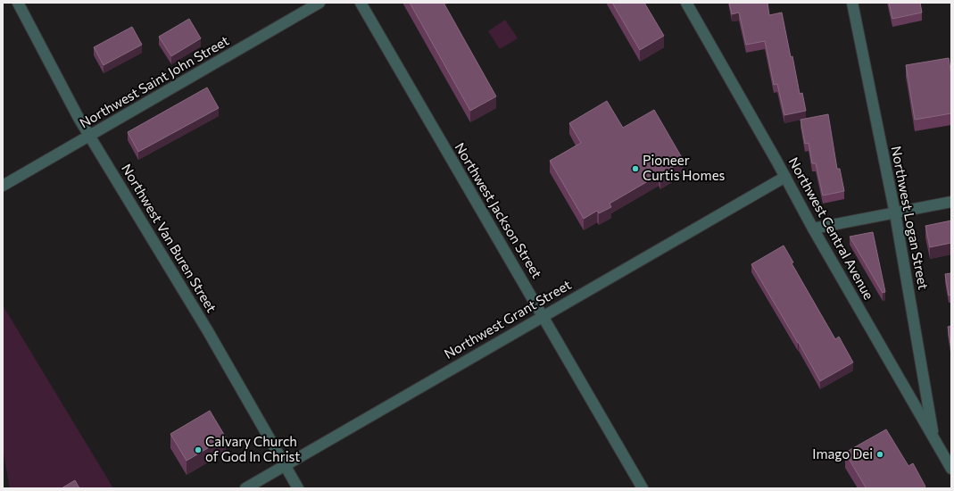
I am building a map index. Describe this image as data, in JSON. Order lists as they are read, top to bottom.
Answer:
{
  "streets": {
    "street": [
      "Northwest Saint John Street",
      "Northwest Jackson Street",
      "Northwest Logan Street",
      "Northwest Central Avenue",
      "Northwest Van Buren Street",
      "Northwest Grant Street"
    ]
  },
  "crossings": [
    ["Northwest Saint John Street", "Northwest Van Buren Street"],
    ["Northwest Jackson Street", "Northwest Grant Street"],
    ["Northwest Logan Street", "Northwest Central Avenue"],
    ["Northwest Central Avenue", "Northwest Grant Street"],
    ["Northwest Van Buren Street", "Northwest Grant Street"]
  ],
  "places": ["Pioneer Curtis Homes", "Calvary Church of God In Christ", "Imago Dei"]
}
